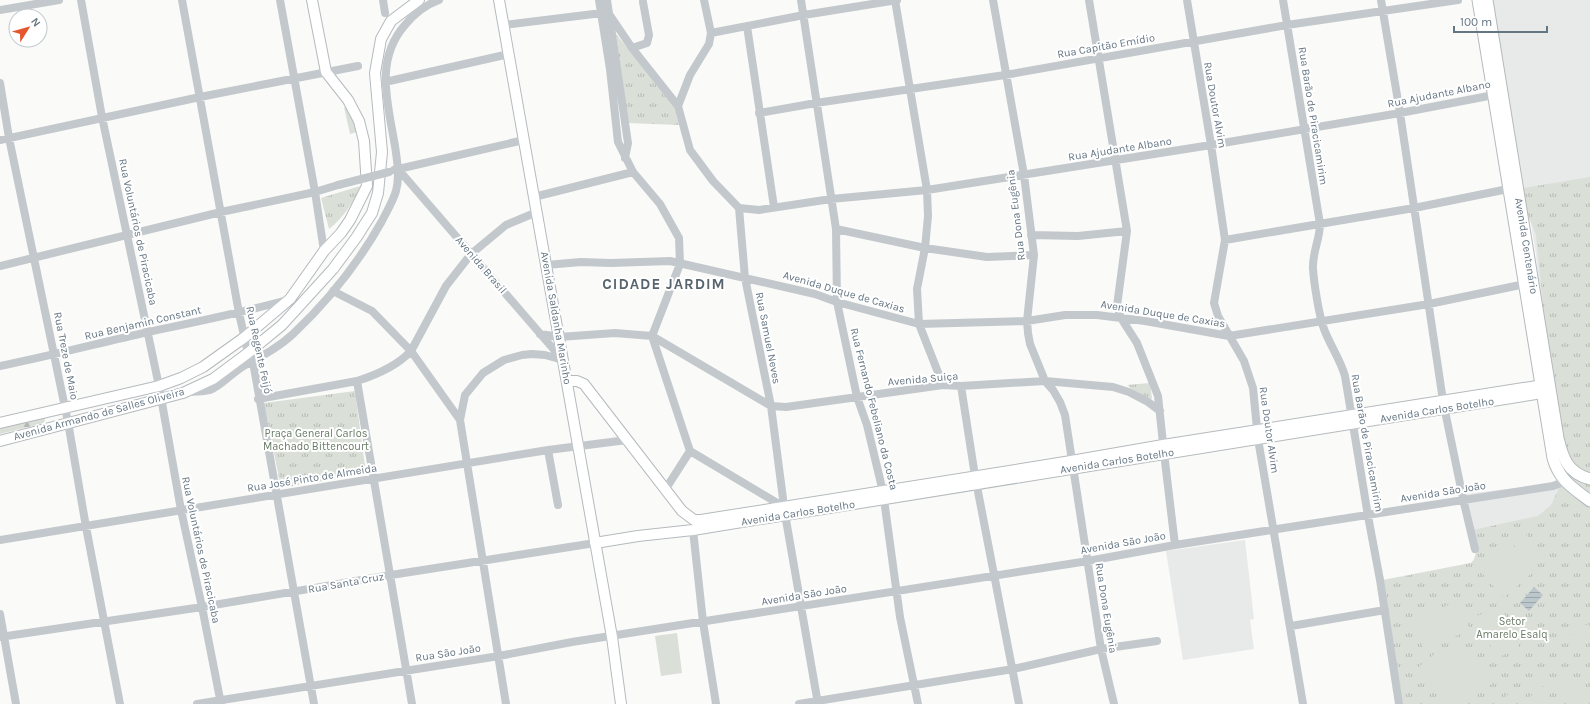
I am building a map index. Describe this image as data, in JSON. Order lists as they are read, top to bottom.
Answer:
{
  "streets": {
    "highway": ["Avenida Centenário"],
    "main road": [
      "Avenida Saldanha Marinho",
      "Avenida Carlos Botelho",
      "Avenida Armando de Salles Oliveira",
      "Rua Santa Cruz"
    ],
    "street": [
      "Rua Capitão Emídio",
      "Rua Ajudante Albano",
      "Rua Doutor Alvim",
      "Rua Barão de Piracicamirim",
      "Rua Dona Eugênia",
      "Rua Voluntários de Piracicaba",
      "Avenida Brasil",
      "Avenida Duque de Caxias",
      "Rua Benjamin Constant",
      "Rua Samuel Neves",
      "Rua Regente Feijó",
      "Rua Treze de Maio",
      "Avenida Suiça",
      "Rua Fernando Febeliano da Costa",
      "Rua José Pinto de Almeida",
      "Avenida São João",
      "Rua São João"
    ]
  },
  "crossings": [
    ["Rua Capitão Emídio", "Rua Doutor Alvim"],
    ["Rua Capitão Emídio", "Rua Barão de Piracicamirim"],
    ["Rua Capitão Emídio", "Rua Dona Eugênia"],
    ["Rua Capitão Emídio", "Rua Fernando Febeliano da Costa"],
    ["Rua Ajudante Albano", "Rua Doutor Alvim"],
    ["Rua Ajudante Albano", "Rua Barão de Piracicamirim"],
    ["Rua Ajudante Albano", "Rua Dona Eugênia"],
    ["Rua Ajudante Albano", "Avenida Centenário"],
    ["Rua Ajudante Albano", "Rua Samuel Neves"],
    ["Rua Ajudante Albano", "Rua Fernando Febeliano da Costa"],
    ["Rua Doutor Alvim", "Avenida Duque de Caxias"],
    ["Rua Doutor Alvim", "Avenida Carlos Botelho"],
    ["Rua Doutor Alvim", "Avenida São João"],
    ["Rua Barão de Piracicamirim", "Avenida Duque de Caxias"],
    ["Rua Barão de Piracicamirim", "Avenida Carlos Botelho"],
    ["Rua Barão de Piracicamirim", "Avenida São João"],
    ["Rua Dona Eugênia", "Avenida Duque de Caxias"],
    ["Rua Dona Eugênia", "Avenida Suiça"],
    ["Rua Dona Eugênia", "Avenida Carlos Botelho"],
    ["Rua Dona Eugênia", "Avenida São João"],
    ["Rua Voluntários de Piracicaba", "Rua Benjamin Constant"],
    ["Rua Voluntários de Piracicaba", "Avenida Armando de Salles Oliveira"],
    ["Rua Voluntários de Piracicaba", "Rua José Pinto de Almeida"],
    ["Rua Voluntários de Piracicaba", "Rua Santa Cruz"],
    ["Rua Voluntários de Piracicaba", "Rua São João"],
    ["Avenida Centenário", "Avenida Duque de Caxias"],
    ["Avenida Centenário", "Avenida Carlos Botelho"],
    ["Avenida Brasil", "Avenida Saldanha Marinho"],
    ["Avenida Duque de Caxias", "Avenida Saldanha Marinho"],
    ["Avenida Duque de Caxias", "Rua Samuel Neves"],
    ["Avenida Duque de Caxias", "Rua Fernando Febeliano da Costa"],
    ["Avenida Saldanha Marinho", "Rua José Pinto de Almeida"],
    ["Avenida Saldanha Marinho", "Rua Santa Cruz"],
    ["Avenida Saldanha Marinho", "Rua São João"],
    ["Rua Benjamin Constant", "Rua Regente Feijó"],
    ["Rua Benjamin Constant", "Rua Treze de Maio"],
    ["Rua Benjamin Constant", "Avenida Armando de Salles Oliveira"],
    ["Rua Samuel Neves", "Avenida Suiça"],
    ["Rua Samuel Neves", "Avenida Carlos Botelho"],
    ["Rua Samuel Neves", "Avenida São João"],
    ["Rua Regente Feijó", "Avenida Armando de Salles Oliveira"],
    ["Rua Regente Feijó", "Rua José Pinto de Almeida"],
    ["Rua Regente Feijó", "Rua Santa Cruz"],
    ["Rua Regente Feijó", "Rua São João"],
    ["Rua Treze de Maio", "Avenida Armando de Salles Oliveira"],
    ["Rua Treze de Maio", "Rua José Pinto de Almeida"],
    ["Rua Treze de Maio", "Rua Santa Cruz"],
    ["Avenida Suiça", "Rua Fernando Febeliano da Costa"],
    ["Rua Fernando Febeliano da Costa", "Avenida Carlos Botelho"],
    ["Rua Fernando Febeliano da Costa", "Avenida São João"],
    ["Avenida Carlos Botelho", "Rua Santa Cruz"],
    ["Avenida São João", "Rua São João"]
  ],
  "districts": ["CIDADE JARDIM"],
  "parks": ["Praça General Carlos Machado Bittencourt", "Setor Amarelo Esalq"],
  "scale_bar": "100 m",
  "north": "top right"
}
